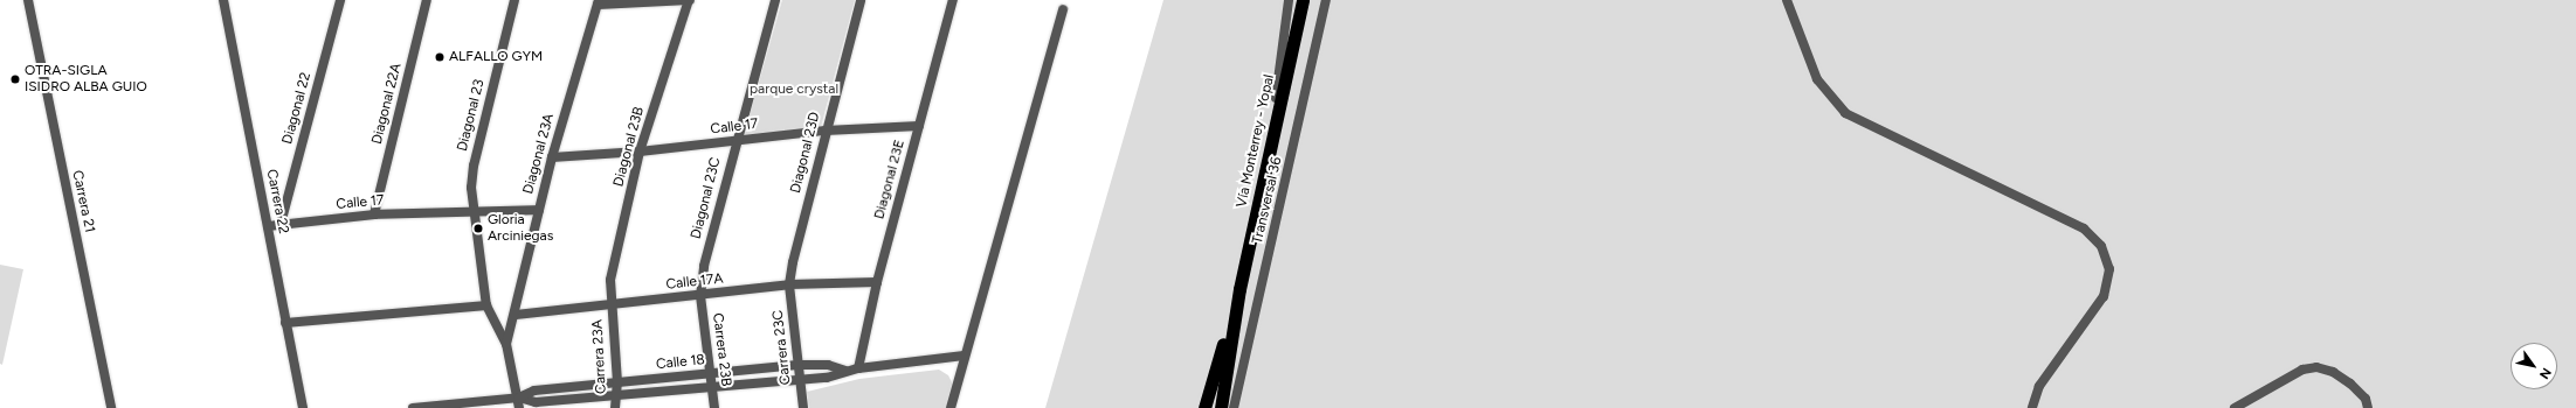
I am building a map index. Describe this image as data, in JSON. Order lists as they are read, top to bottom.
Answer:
{
  "streets": {
    "highway": ["Vía Monterrey - Yopal"],
    "street": [
      "Diagonal 22A",
      "Diagonal 22",
      "Diagonal 23",
      "Calle 17",
      "Diagonal 23B",
      "Diagonal 23D",
      "Diagonal 23A",
      "Diagonal 23E",
      "Diagonal 23C",
      "Transversal 36",
      "Carrera 21",
      "Carrera 22",
      "Calle 17A",
      "Carrera 23C",
      "Carrera 23B",
      "Carrera 23A",
      "Calle 18"
    ]
  },
  "crossings": [
    ["Diagonal 22A", "Calle 17"],
    ["Diagonal 22", "Calle 17"],
    ["Diagonal 23", "Calle 17"],
    ["Diagonal 23", "Diagonal 23A"],
    ["Diagonal 23", "Calle 18"],
    ["Calle 17", "Diagonal 23B"],
    ["Calle 17", "Diagonal 23D"],
    ["Calle 17", "Diagonal 23A"],
    ["Calle 17", "Diagonal 23E"],
    ["Calle 17", "Diagonal 23C"],
    ["Calle 17", "Carrera 22"],
    ["Vía Monterrey - Yopal", "Transversal 36"],
    ["Diagonal 23B", "Calle 17A"],
    ["Diagonal 23B", "Carrera 23A"],
    ["Diagonal 23D", "Calle 17A"],
    ["Diagonal 23D", "Carrera 23C"],
    ["Diagonal 23A", "Calle 17A"],
    ["Diagonal 23E", "Calle 17A"],
    ["Diagonal 23E", "Calle 18"],
    ["Diagonal 23C", "Calle 17A"],
    ["Diagonal 23C", "Carrera 23B"],
    ["Calle 17A", "Carrera 23C"],
    ["Calle 17A", "Carrera 23B"],
    ["Calle 17A", "Carrera 23A"],
    ["Carrera 23C", "Calle 18"],
    ["Carrera 23B", "Calle 18"],
    ["Carrera 23A", "Calle 18"]
  ],
  "parks": ["parque crystal"],
  "places": ["ALFALLO GYM", "OTRA-SIGLA ISIDRO ALBA GUIO", "Gloria Arciniegas"],
  "north": "bottom right"
}
